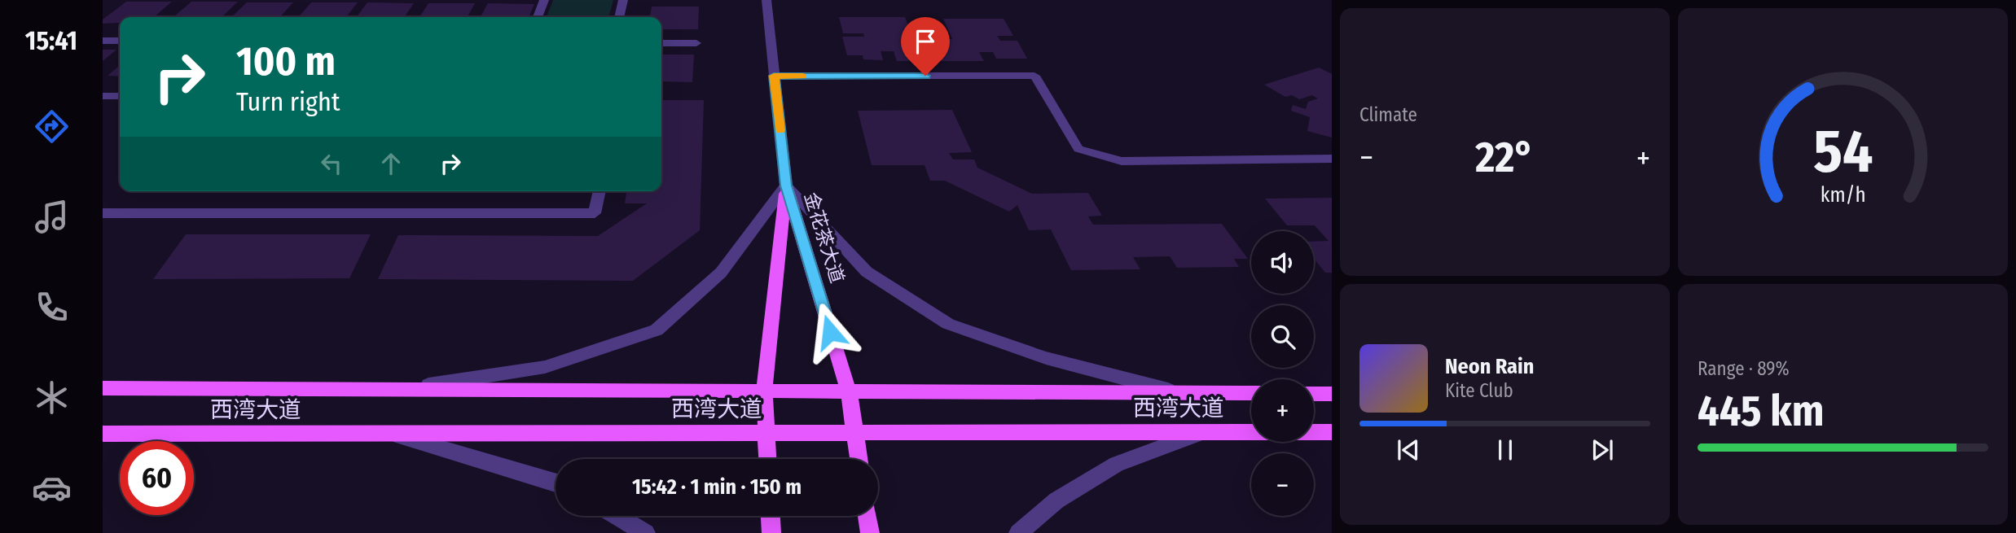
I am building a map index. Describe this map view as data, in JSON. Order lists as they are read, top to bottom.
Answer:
{
  "streets": {
    "main road": ["金花茶大道", "西湾大道"]
  },
  "crossings": [
    ["金花茶大道", "西湾大道"]
  ],
  "page": {
    "tabs": "15:41",
    "tile": [
      "Climate",
      ["Range · 89%", "445 km"]
    ],
    "turn": ["100 m", "Turn right"],
    "heat": ["−", "22°", "+"],
    "map_buttons": ["+", "−"],
    "song": ["Neon Rain", "Kite Club"],
    "limit": "60",
    "trip": "15:42 · 1 min · 150 m",
    "gauge": ["54", "km/h"]
  }
}
